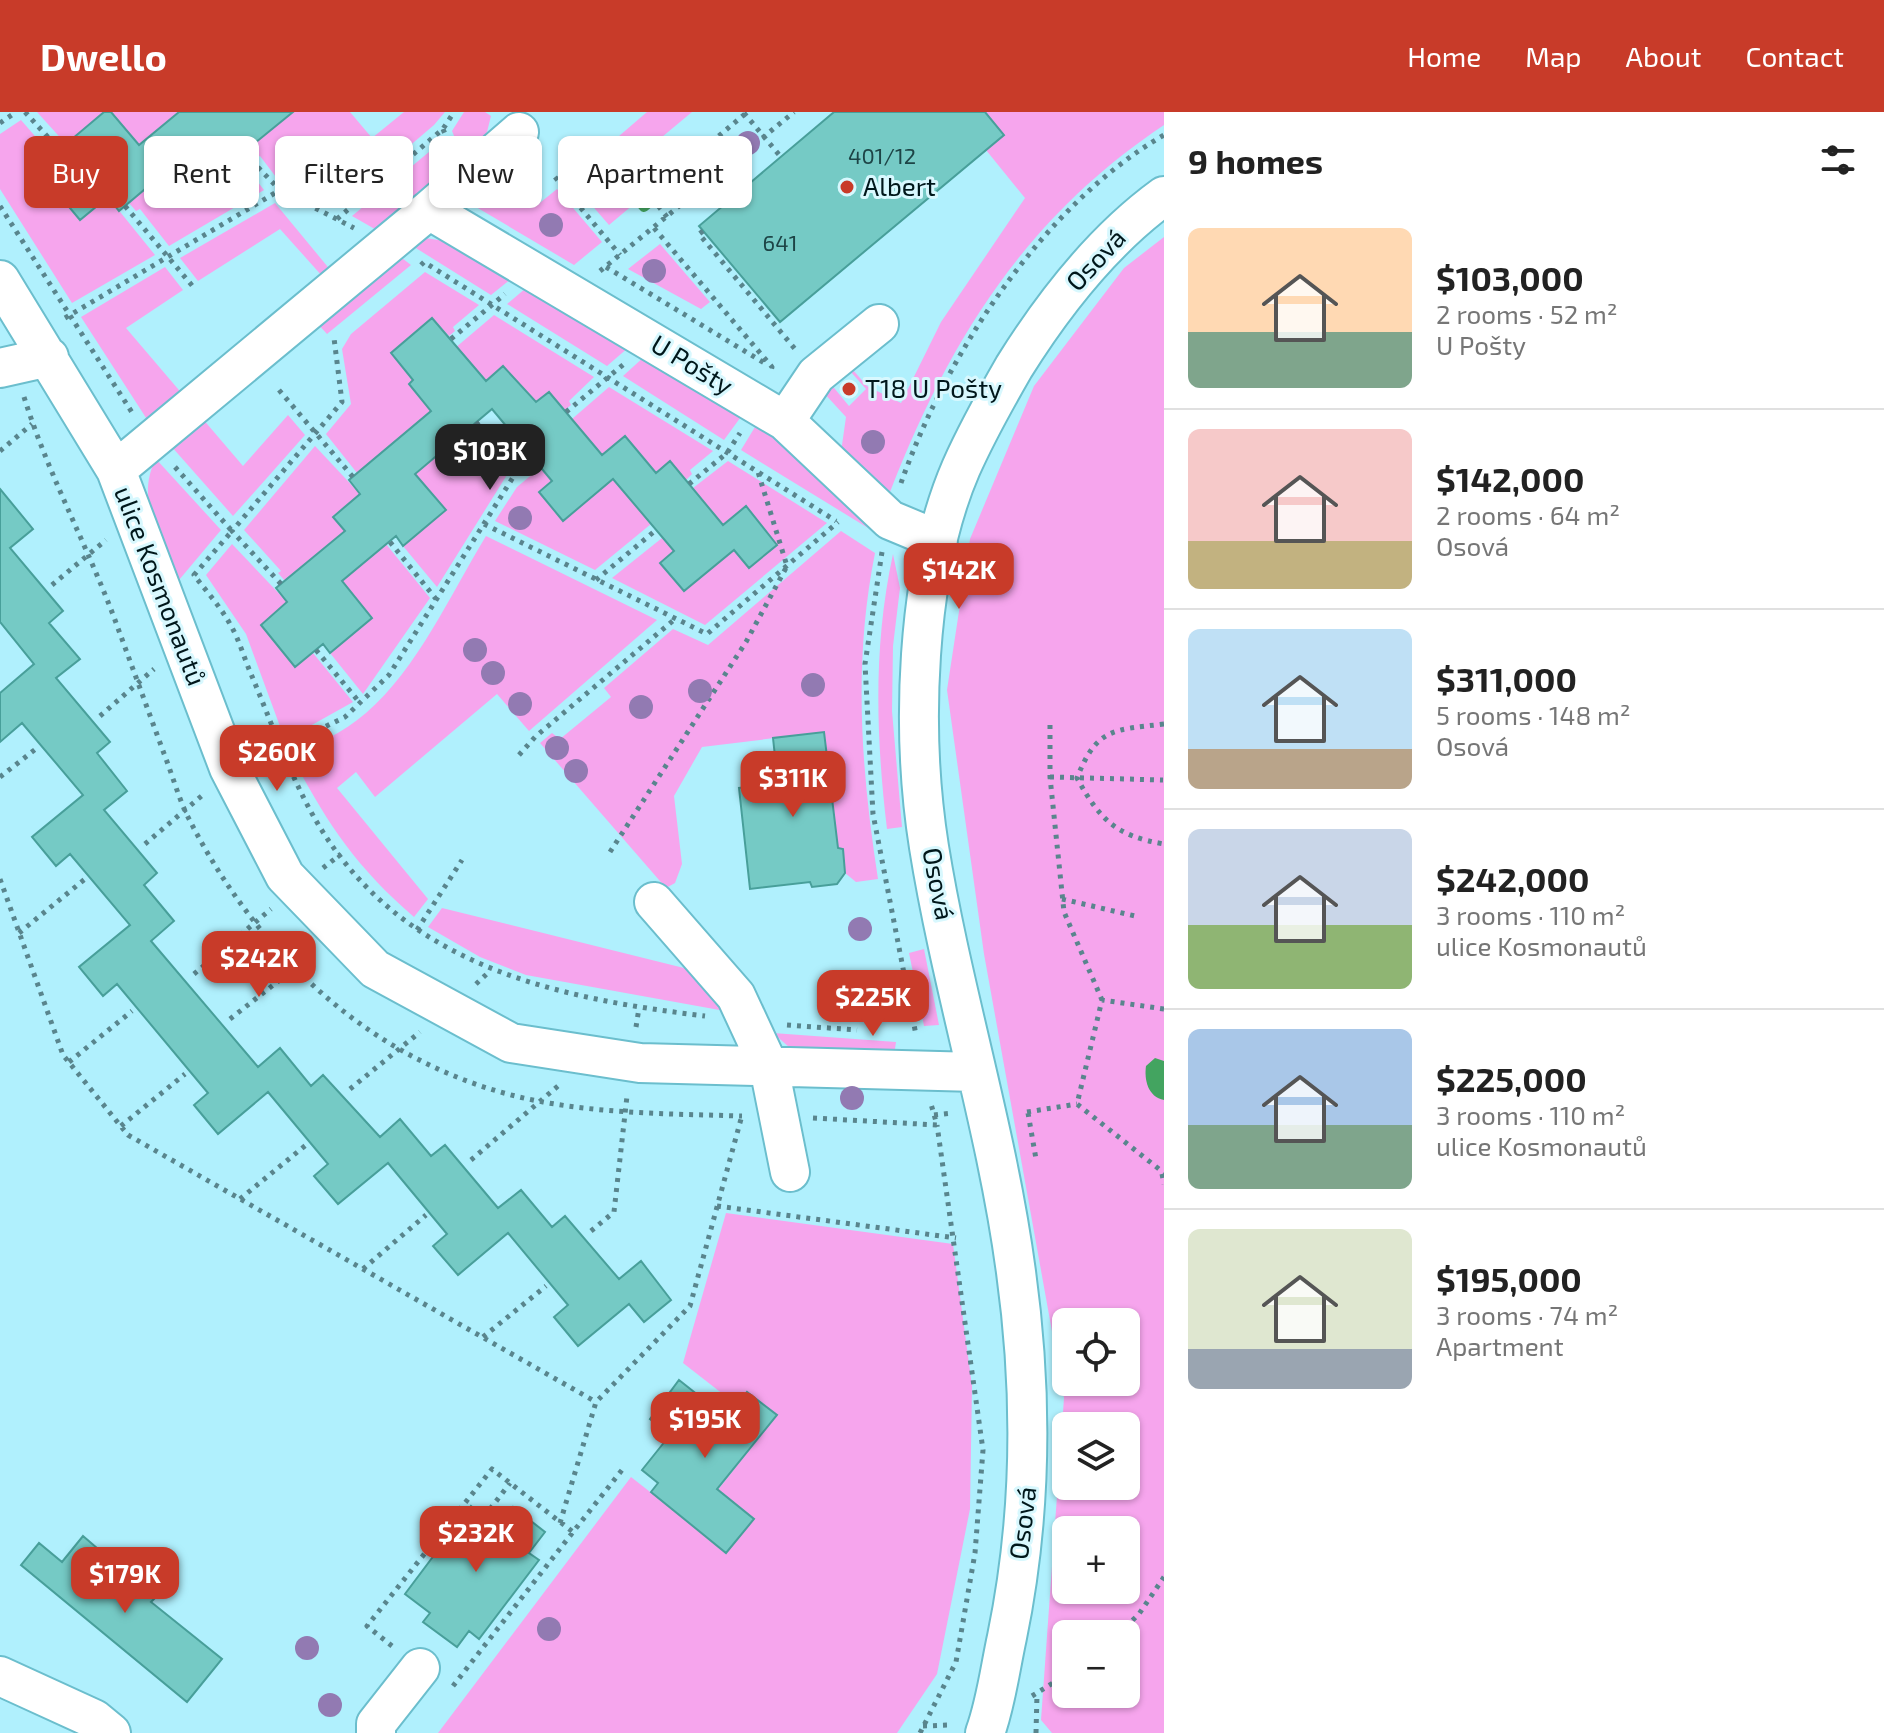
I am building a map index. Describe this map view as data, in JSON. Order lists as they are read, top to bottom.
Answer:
{
  "streets": {
    "street": ["Osová", "U Pošty", "ulice Kosmonautů"]
  },
  "crossings": [
    ["Osová", "U Pošty"],
    ["Osová", "ulice Kosmonautů"]
  ],
  "places": ["Albert", "T18 U Pošty"],
  "house_numbers": ["401/12", "641"],
  "page": {
    "header": "Dwello",
    "nav": [
      "Home",
      "Map",
      "About",
      "Contact"
    ],
    "heading": "9 homes",
    "chip": [
      "Buy",
      "Rent",
      "Filters",
      "New",
      "Apartment"
    ],
    "list": [
      {
        "name": "$103,000",
        "note": "2 rooms · 52 m² · U Pošty"
      },
      {
        "name": "$142,000",
        "note": "2 rooms · 64 m² · Osová"
      },
      {
        "name": "$311,000",
        "note": "5 rooms · 148 m² · Osová"
      },
      {
        "name": "$242,000",
        "note": "3 rooms · 110 m² · ulice Kosmonautů"
      },
      {
        "name": "$225,000",
        "note": "3 rooms · 110 m² · ulice Kosmonautů"
      },
      {
        "name": "$195,000",
        "note": "3 rooms · 74 m² · Apartment"
      }
    ],
    "price": [
      "$103K",
      "$142K",
      "$260K",
      "$311K",
      "$242K",
      "$225K",
      "$195K",
      "$232K",
      "$179K"
    ],
    "map_buttons": ["+", "−"]
  }
}
